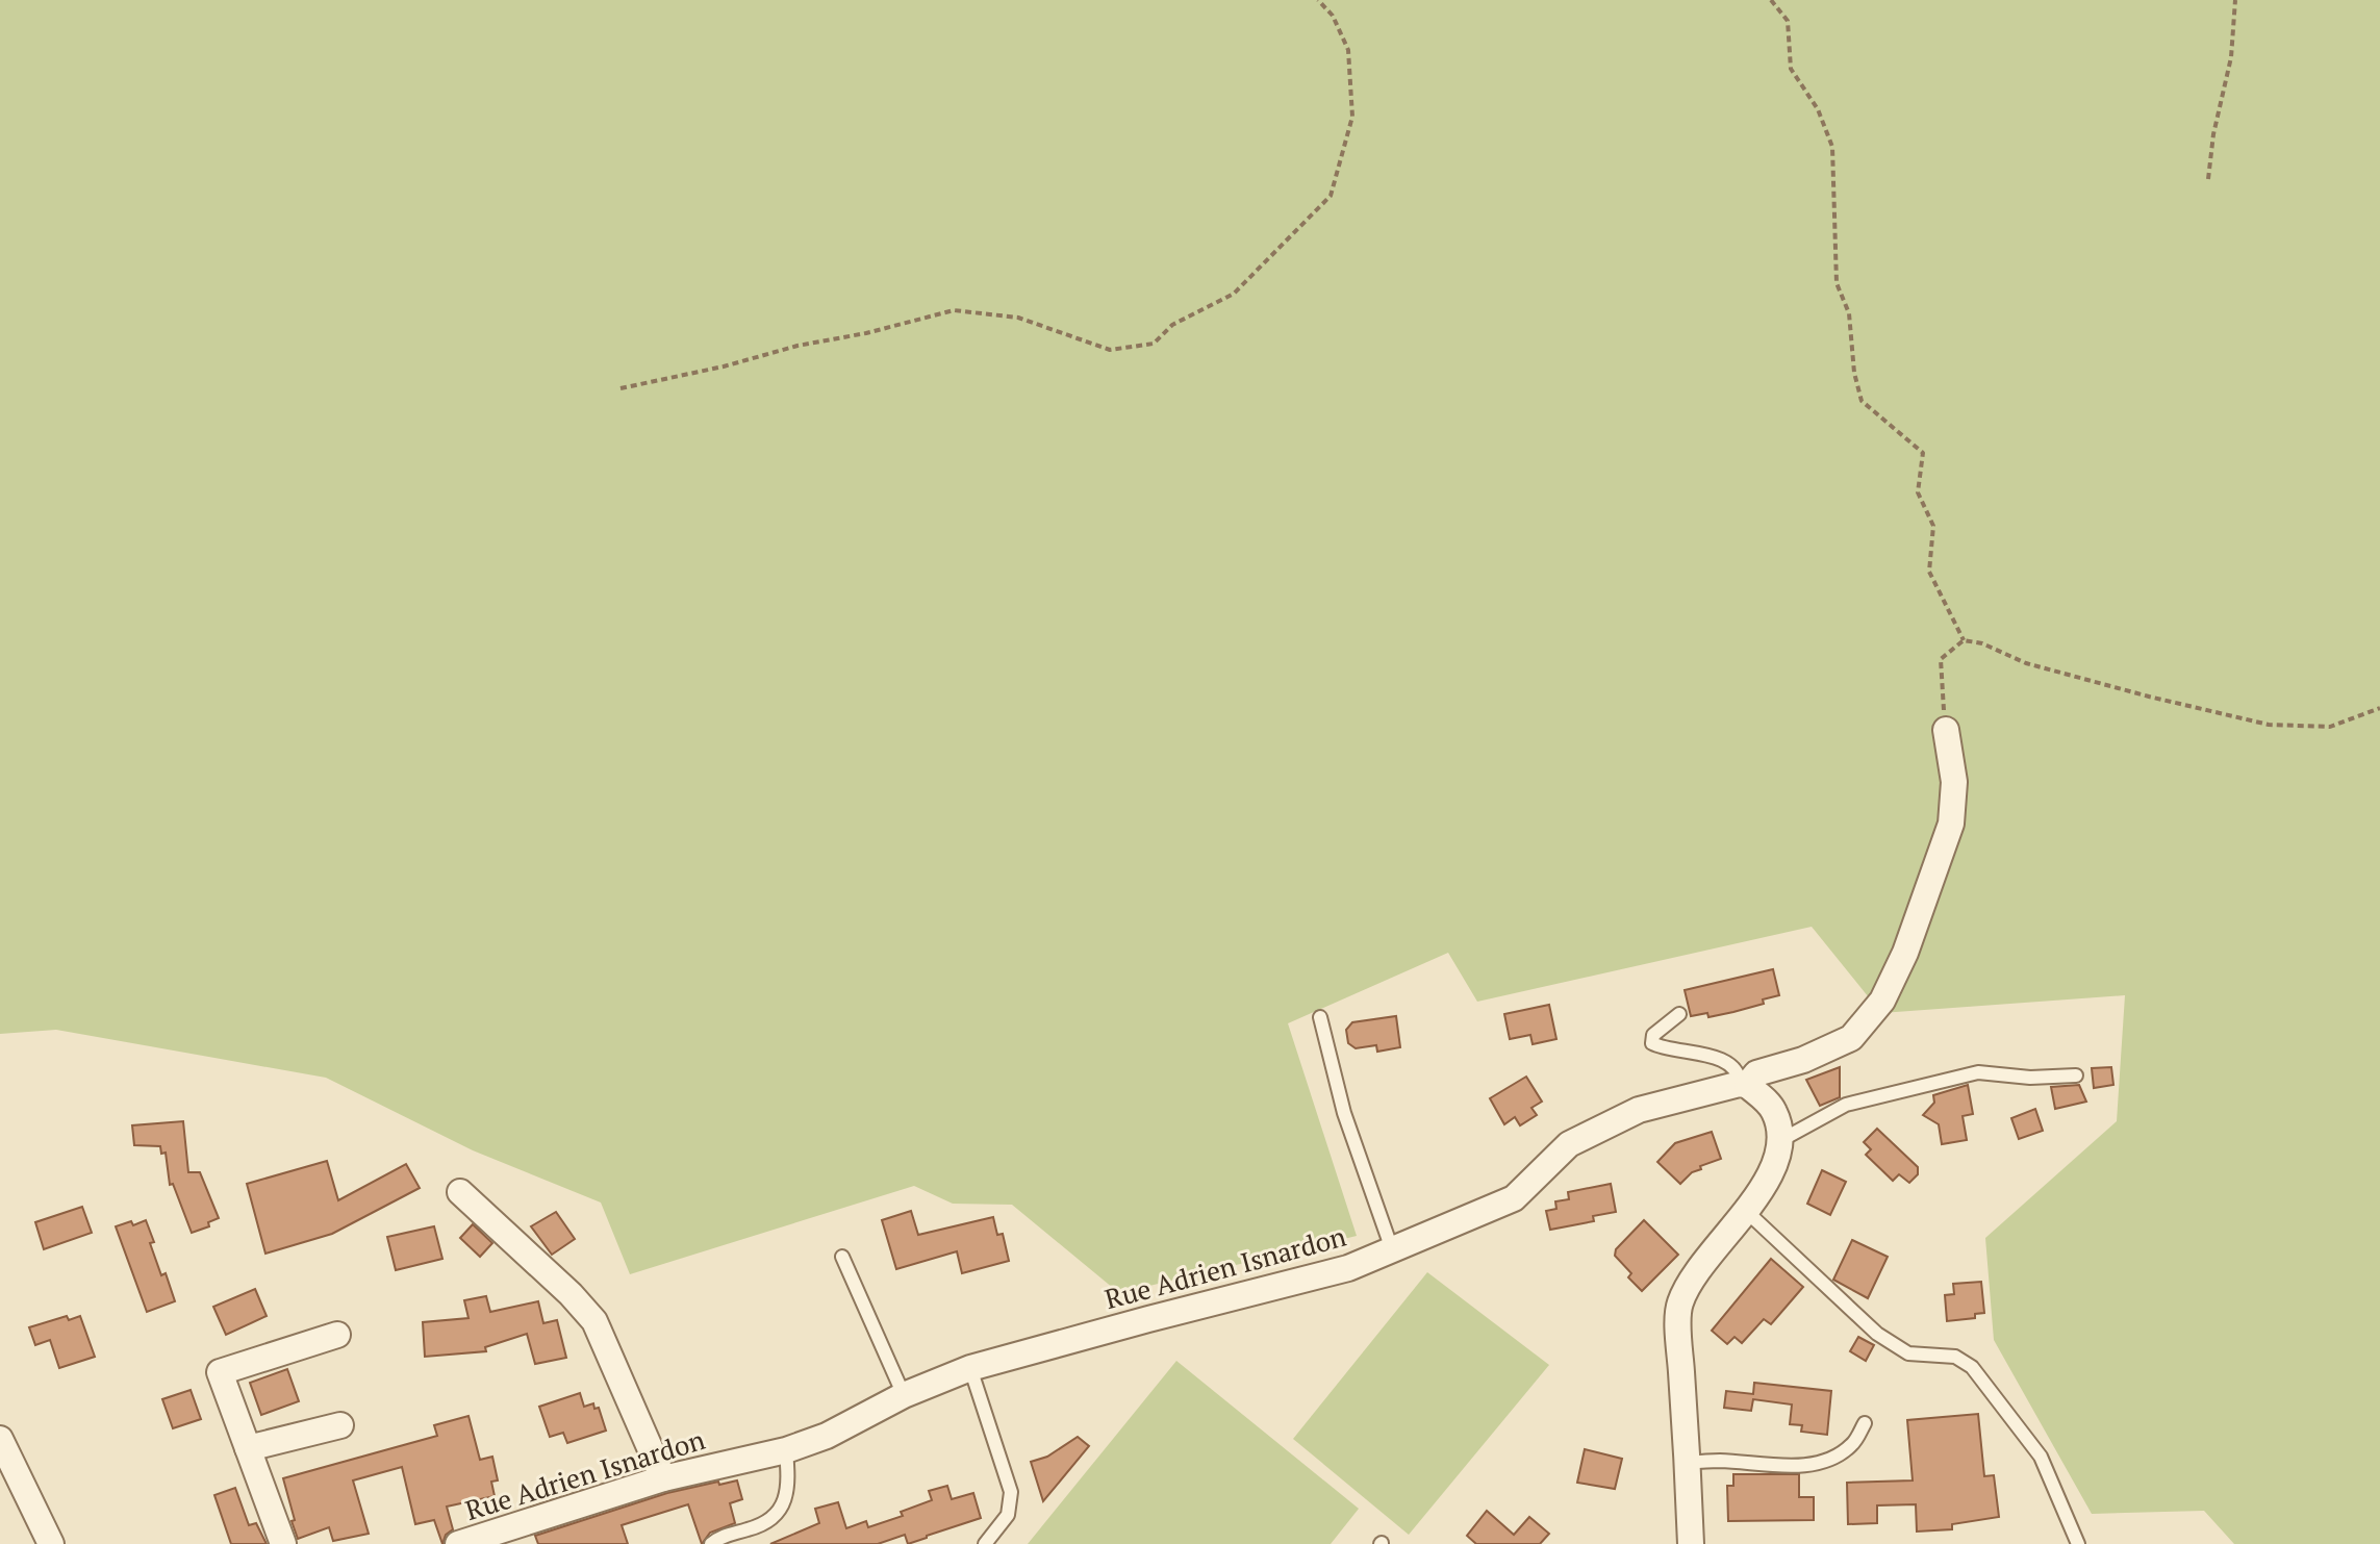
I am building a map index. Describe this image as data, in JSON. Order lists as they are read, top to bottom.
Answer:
{
  "streets": {
    "street": ["Rue Adrien Isnardon"]
  }
}
